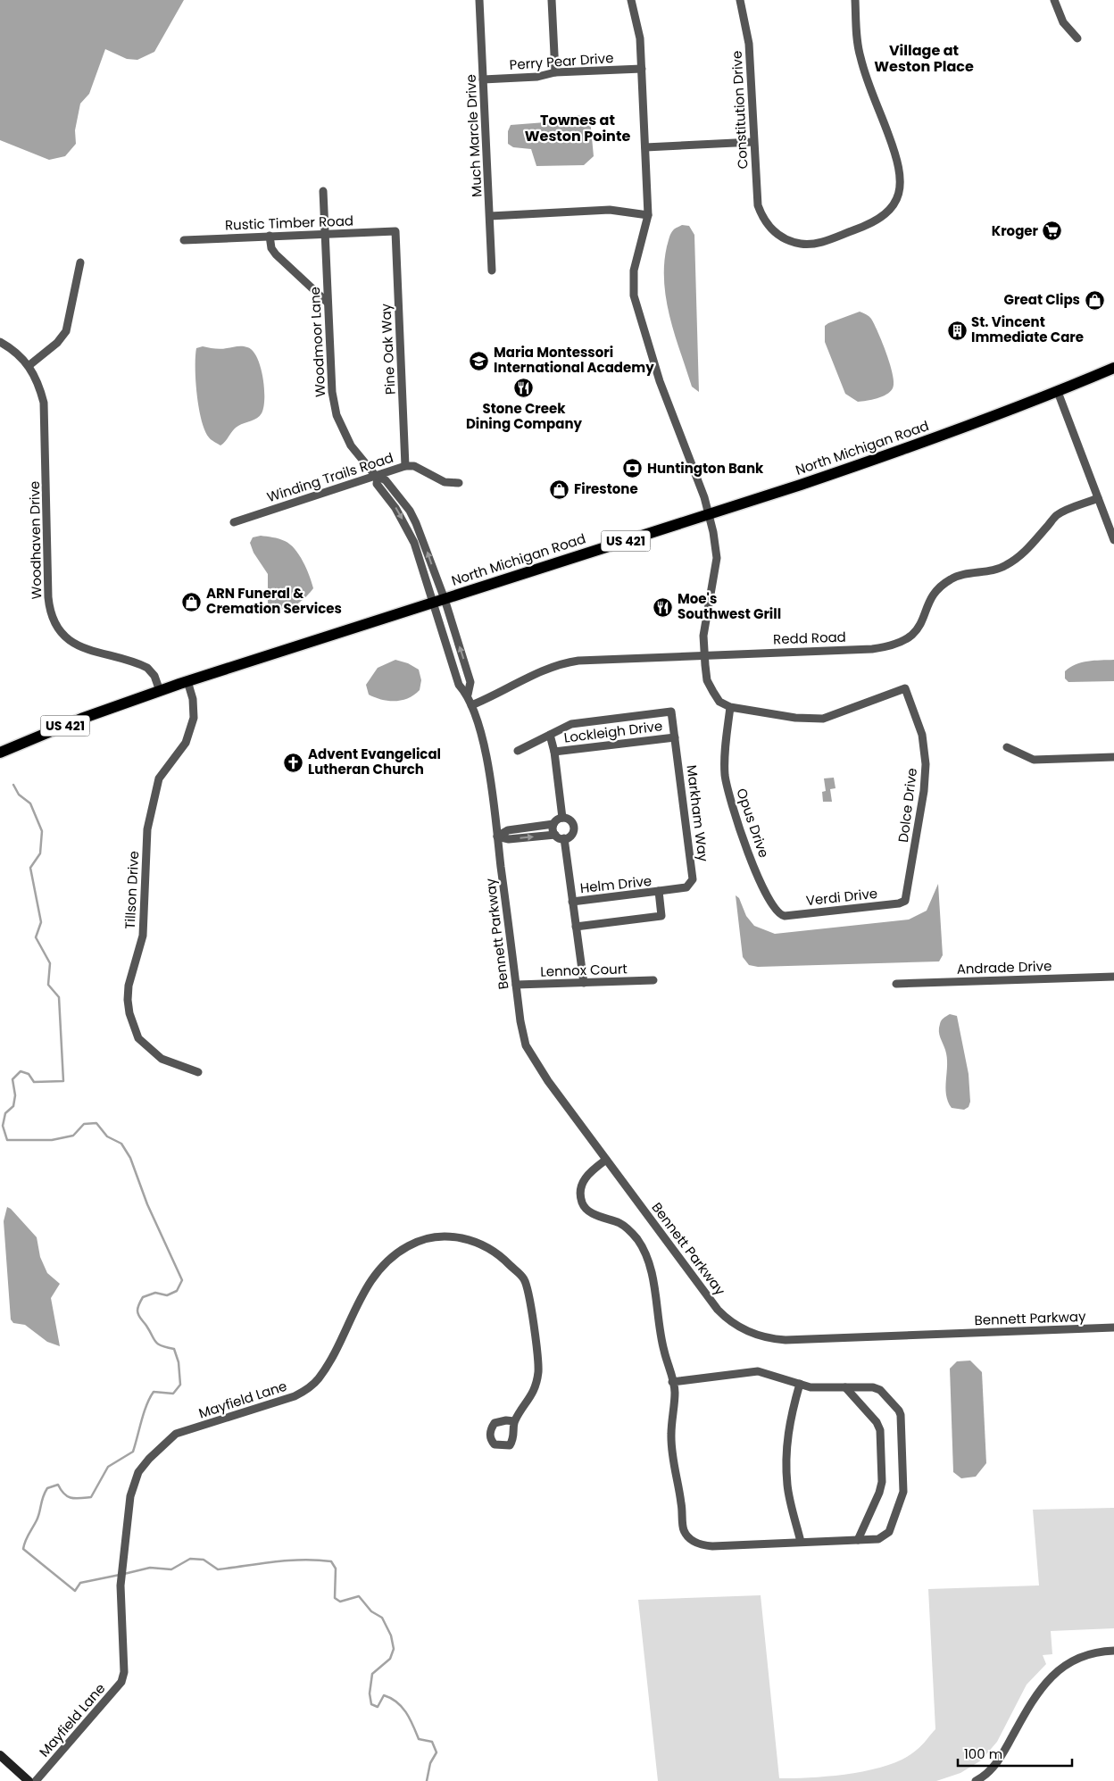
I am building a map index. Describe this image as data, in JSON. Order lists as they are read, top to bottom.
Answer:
{
  "streets": {
    "main road": ["North Michigan Road", "US 421"],
    "street": [
      "Perry Pear Drive",
      "Constitution Drive",
      "Much Marcle Drive",
      "Rustic Timber Road",
      "Woodmoor Lane",
      "Pine Oak Way",
      "Winding Trails Road",
      "Woodhaven Drive",
      "Redd Road",
      "Lockleigh Drive",
      "Dolce Drive",
      "Markham Way",
      "Opus Drive",
      "Helm Drive",
      "Tillson Drive",
      "Verdi Drive",
      "Bennett Parkway",
      "Andrade Drive",
      "Lennox Court",
      "Mayfield Lane"
    ]
  },
  "crossings": [
    ["Perry Pear Drive", "Much Marcle Drive"],
    ["Rustic Timber Road", "Woodmoor Lane"],
    ["Rustic Timber Road", "Pine Oak Way"],
    ["Woodmoor Lane", "North Michigan Road"],
    ["Woodmoor Lane", "Winding Trails Road"],
    ["Woodmoor Lane", "Bennett Parkway"],
    ["Pine Oak Way", "Winding Trails Road"],
    ["North Michigan Road", "Woodhaven Drive"],
    ["North Michigan Road", "Tillson Drive"],
    ["North Michigan Road", "Bennett Parkway"],
    ["Redd Road", "Bennett Parkway"],
    ["Lockleigh Drive", "Markham Way"],
    ["Dolce Drive", "Opus Drive"],
    ["Dolce Drive", "Verdi Drive"],
    ["Markham Way", "Helm Drive"],
    ["Opus Drive", "Verdi Drive"],
    ["Bennett Parkway", "Lennox Court"]
  ],
  "districts": ["Village at Weston Place", "Townes at Weston Pointe"],
  "places": {
    "supermarket": ["Kroger"],
    "shop": ["Great Clips", "Firestone", "ARN Funeral & Cremation Services"],
    "building": ["St. Vincent Immediate Care"],
    "school or university": ["Maria Montessori International Academy"],
    "restaurant": ["Stone Creek Dining Company", "Moe's Southwest Grill"],
    "bank": ["Huntington Bank"],
    "church": ["Advent Evangelical Lutheran Church"]
  },
  "scale_bar": "100 m"
}
